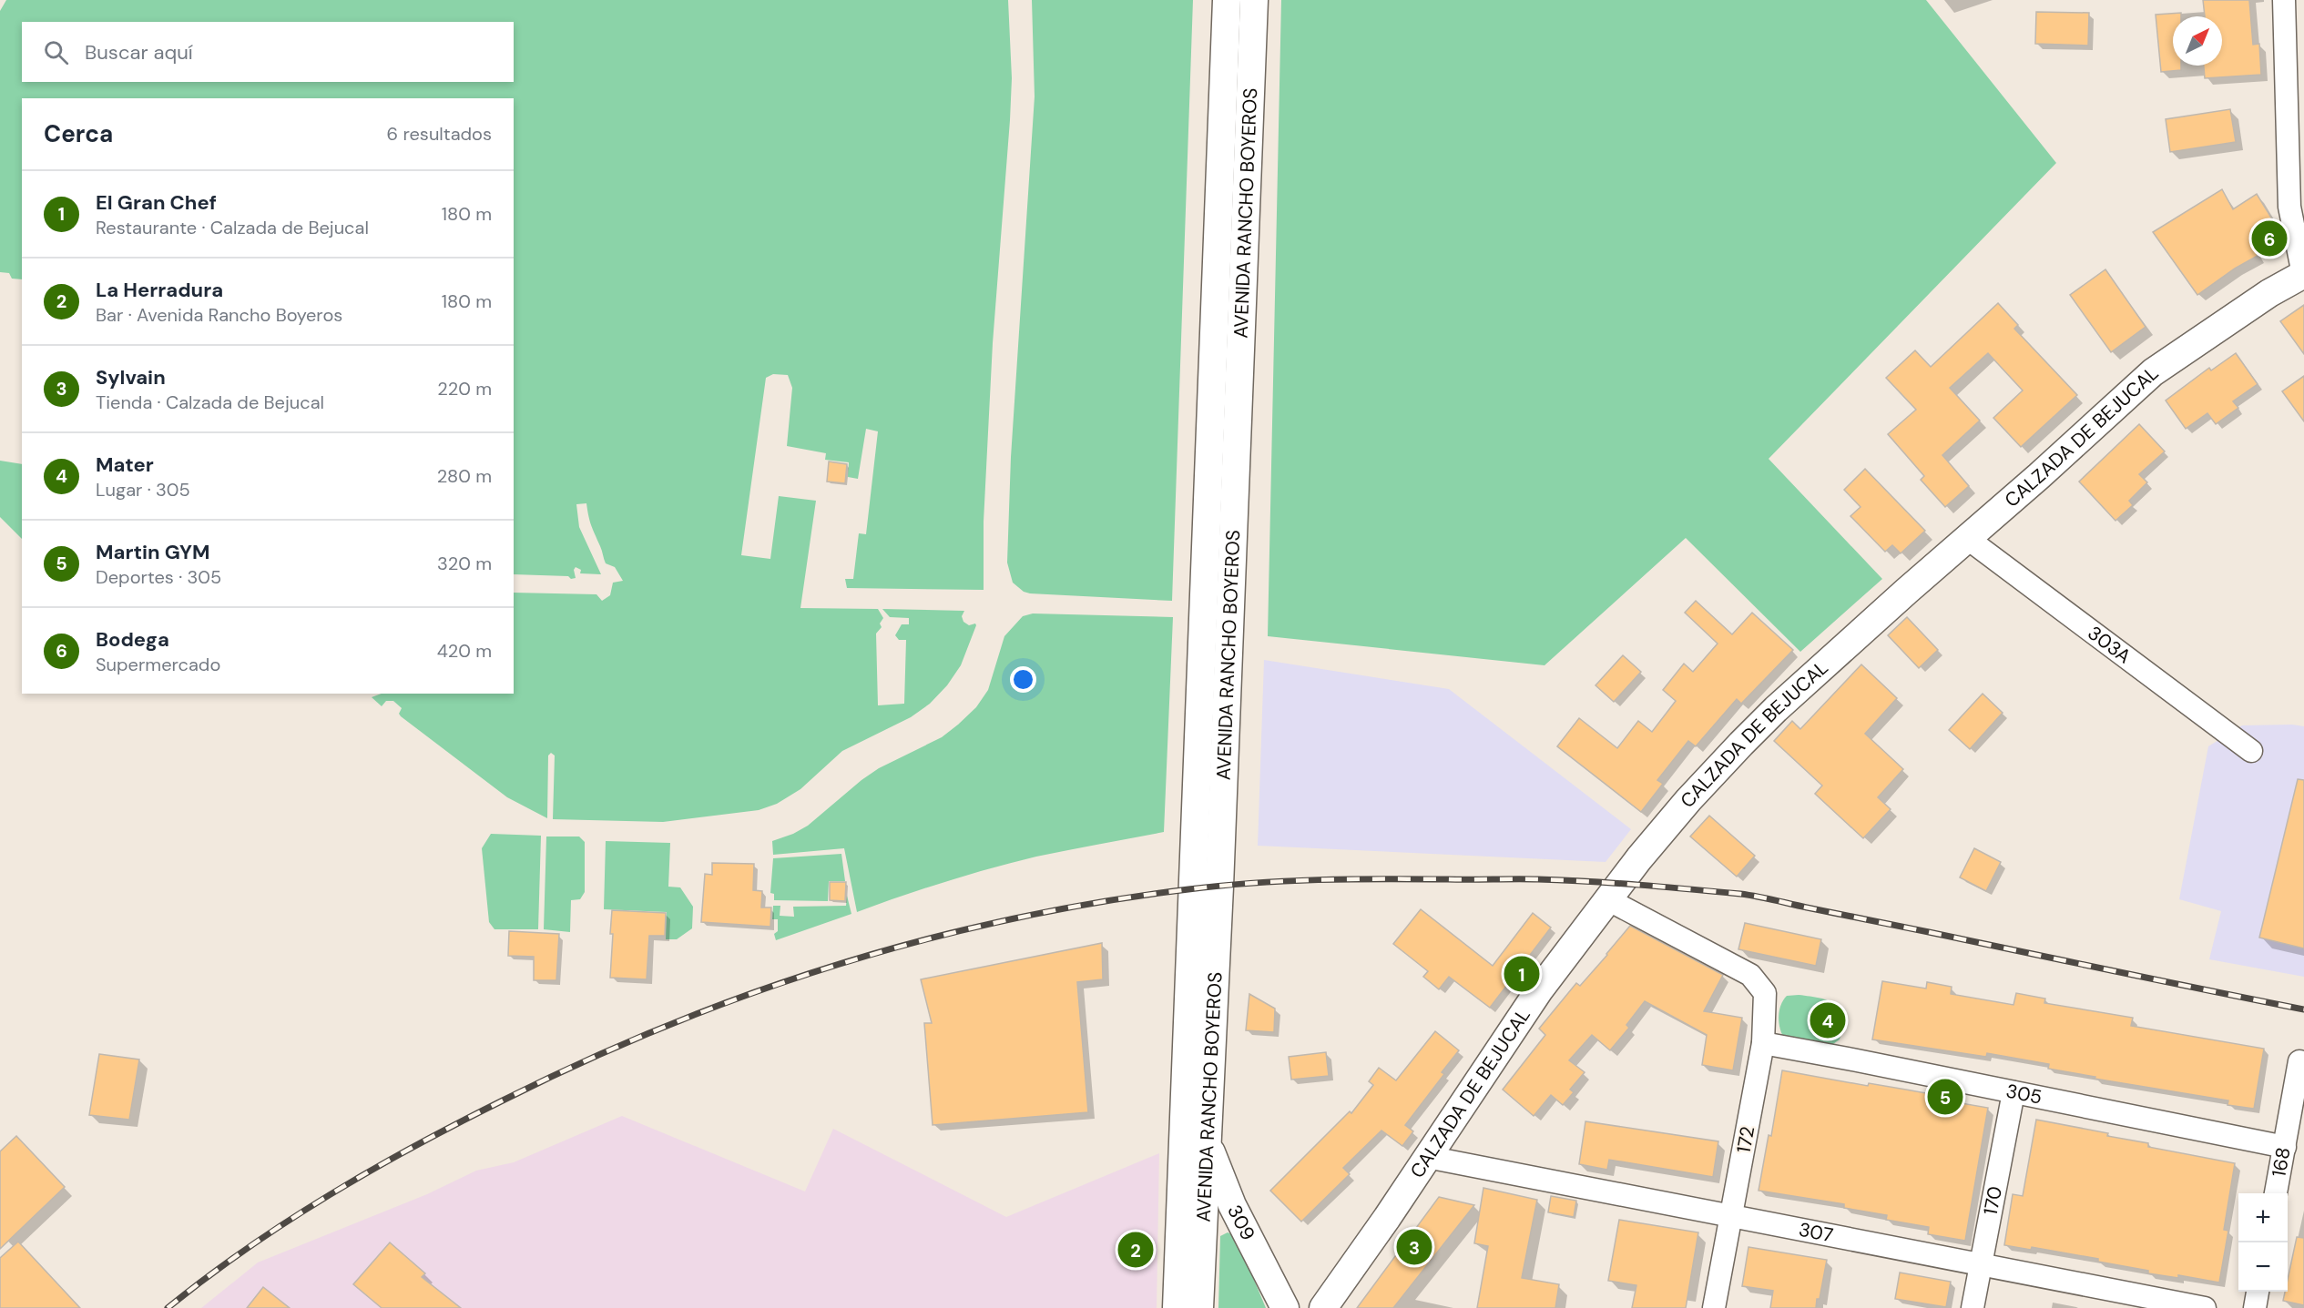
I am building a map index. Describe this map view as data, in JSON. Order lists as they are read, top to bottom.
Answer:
{
  "streets": {
    "main road": ["AVENIDA RANCHO BOYEROS", "CALZADA DE BEJUCAL", "309"],
    "street": [
      "303A",
      "305",
      "172",
      "168",
      "170",
      "307"
    ]
  },
  "crossings": [
    ["AVENIDA RANCHO BOYEROS", "309"],
    ["CALZADA DE BEJUCAL", "303A"],
    ["CALZADA DE BEJUCAL", "172"],
    ["CALZADA DE BEJUCAL", "307"],
    ["305", "172"],
    ["305", "168"],
    ["305", "170"],
    ["172", "307"],
    ["170", "307"]
  ],
  "north": "top right",
  "page": {
    "search": "Buscar aquí",
    "heading": ["Cerca", "6 resultados"],
    "list": [
      {
        "mark": "1",
        "name": "El Gran Chef",
        "note": "Restaurante · Calzada de Bejucal",
        "value": "180 m"
      },
      {
        "mark": "2",
        "name": "La Herradura",
        "note": "Bar · Avenida Rancho Boyeros",
        "value": "180 m"
      },
      {
        "mark": "3",
        "name": "Sylvain",
        "note": "Tienda · Calzada de Bejucal",
        "value": "220 m"
      },
      {
        "mark": "4",
        "name": "Mater",
        "note": "Lugar · 305",
        "value": "280 m"
      },
      {
        "mark": "5",
        "name": "Martin GYM",
        "note": "Deportes · 305",
        "value": "320 m"
      },
      {
        "mark": "6",
        "name": "Bodega",
        "note": "Supermercado",
        "value": "420 m"
      }
    ],
    "pins": [
      "6",
      "1",
      "4",
      "5",
      "3",
      "2"
    ],
    "map_buttons": ["+", "−"]
  }
}
